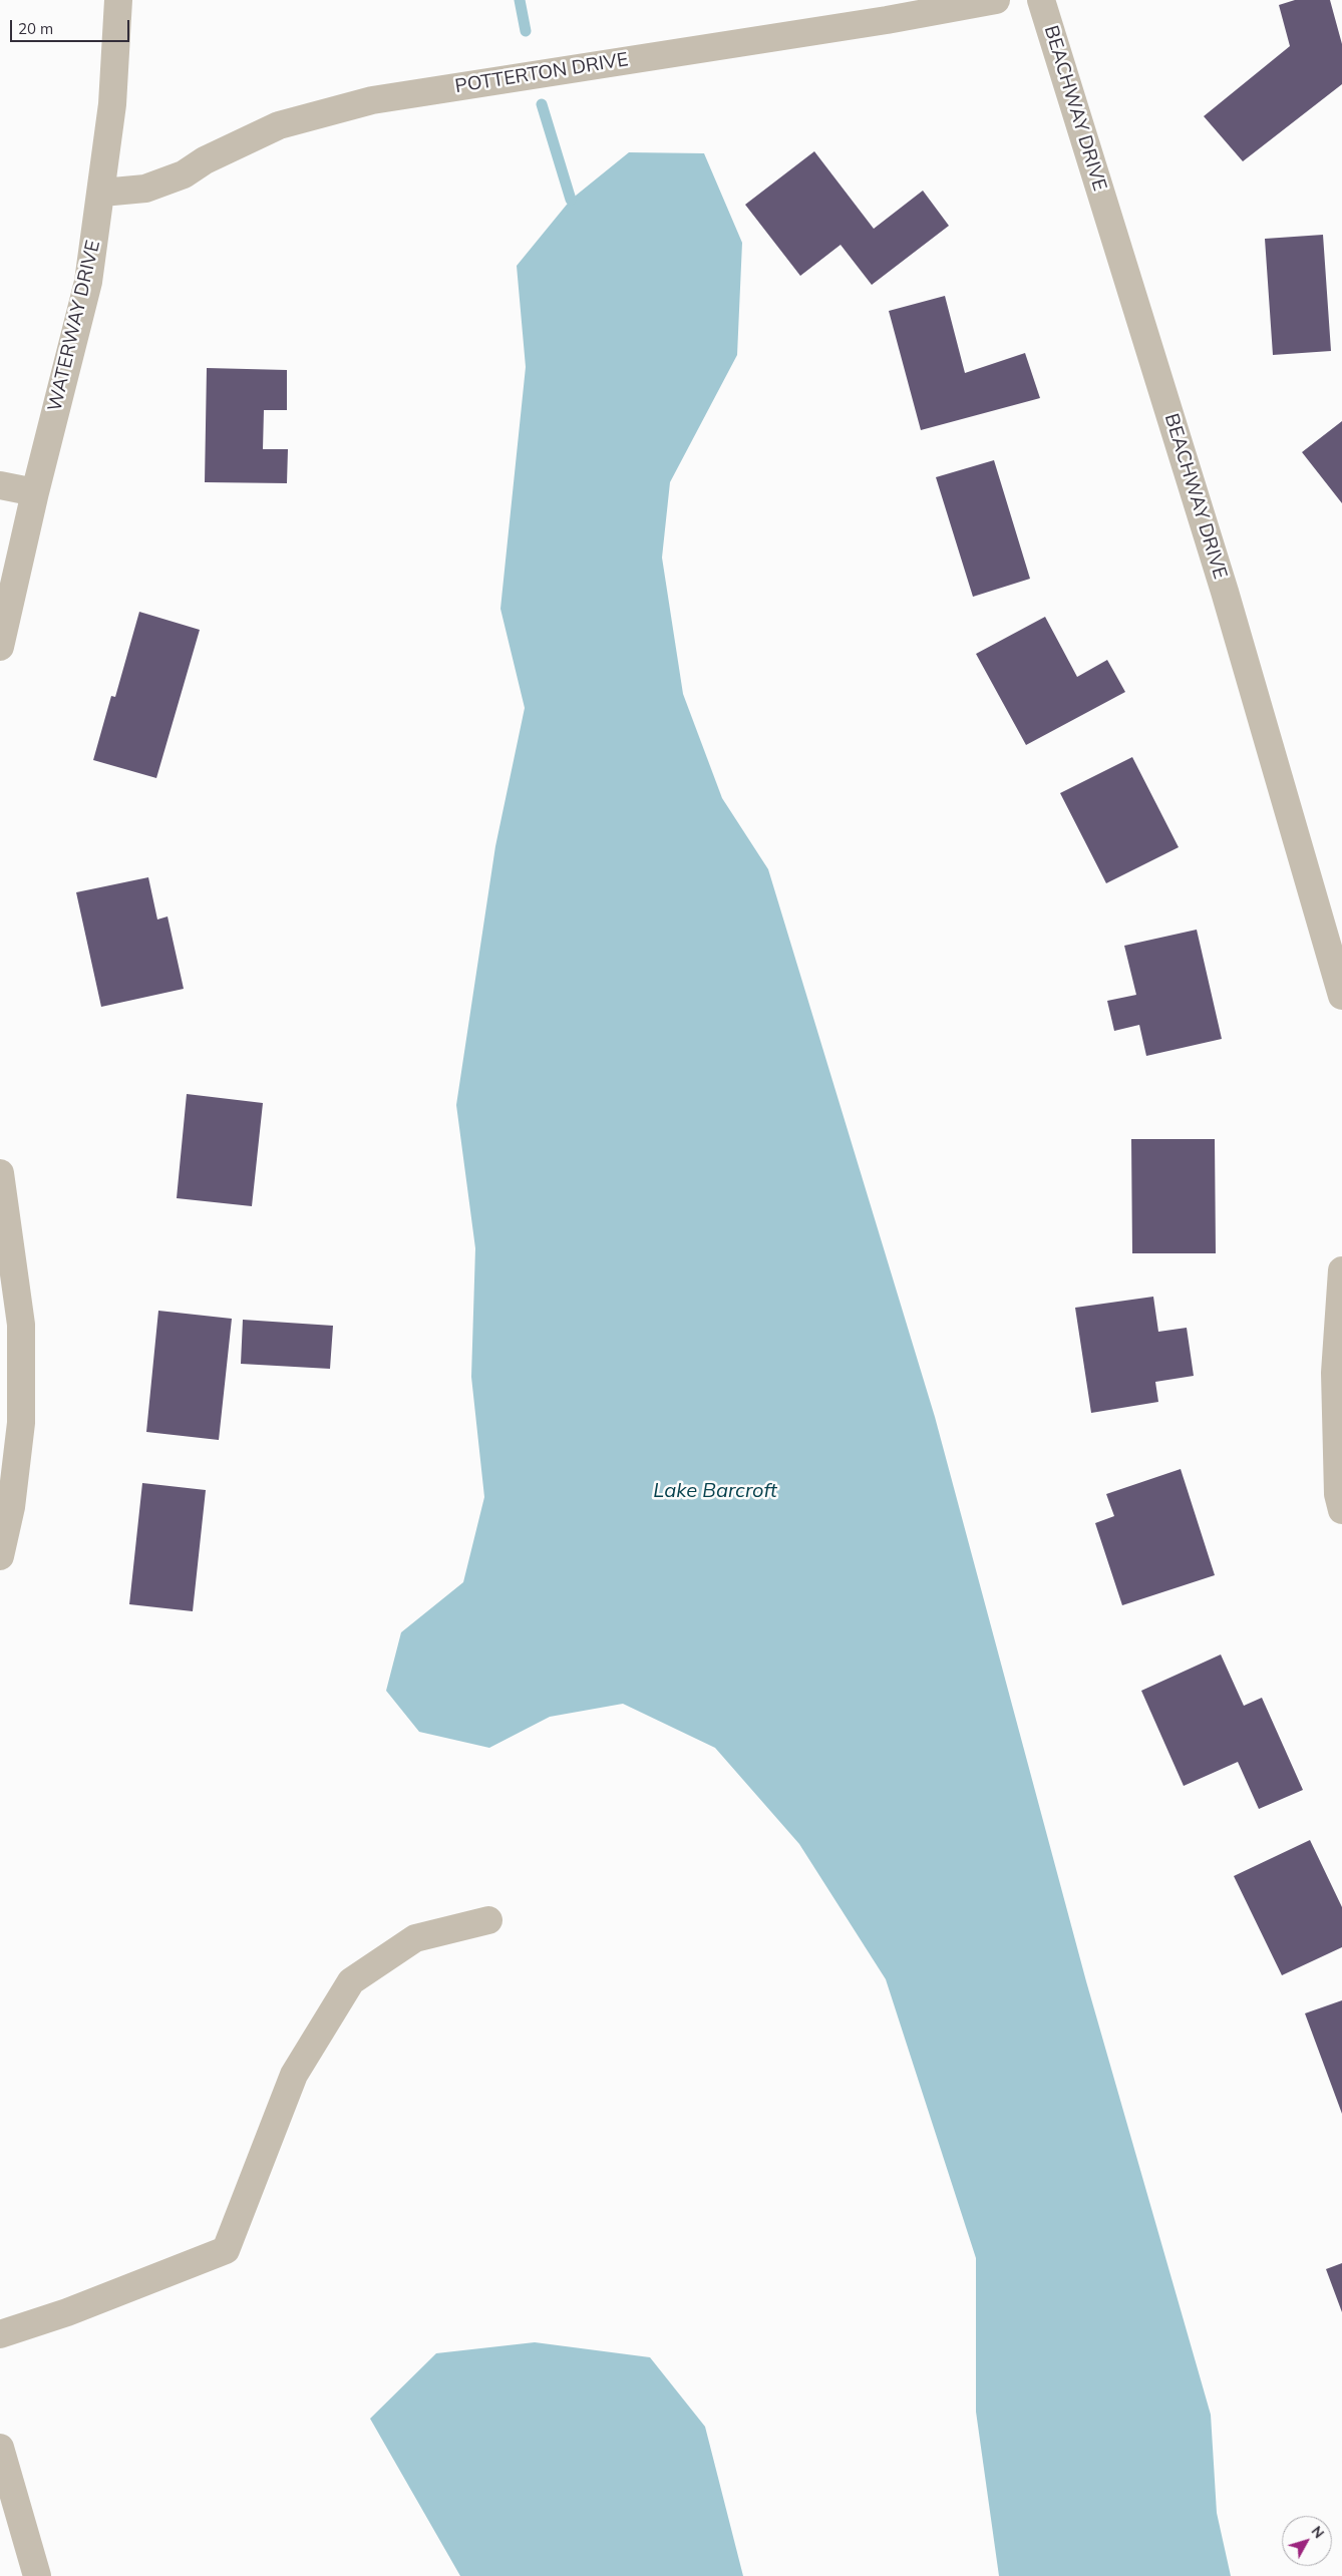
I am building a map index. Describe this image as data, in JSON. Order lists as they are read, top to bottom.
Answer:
{
  "streets": {
    "street": ["POTTERTON DRIVE", "BEACHWAY DRIVE", "WATERWAY DRIVE"]
  },
  "crossings": [
    ["POTTERTON DRIVE", "WATERWAY DRIVE"]
  ],
  "water": ["Lake Barcroft"],
  "scale_bar": "20 m",
  "north": "top right"
}
